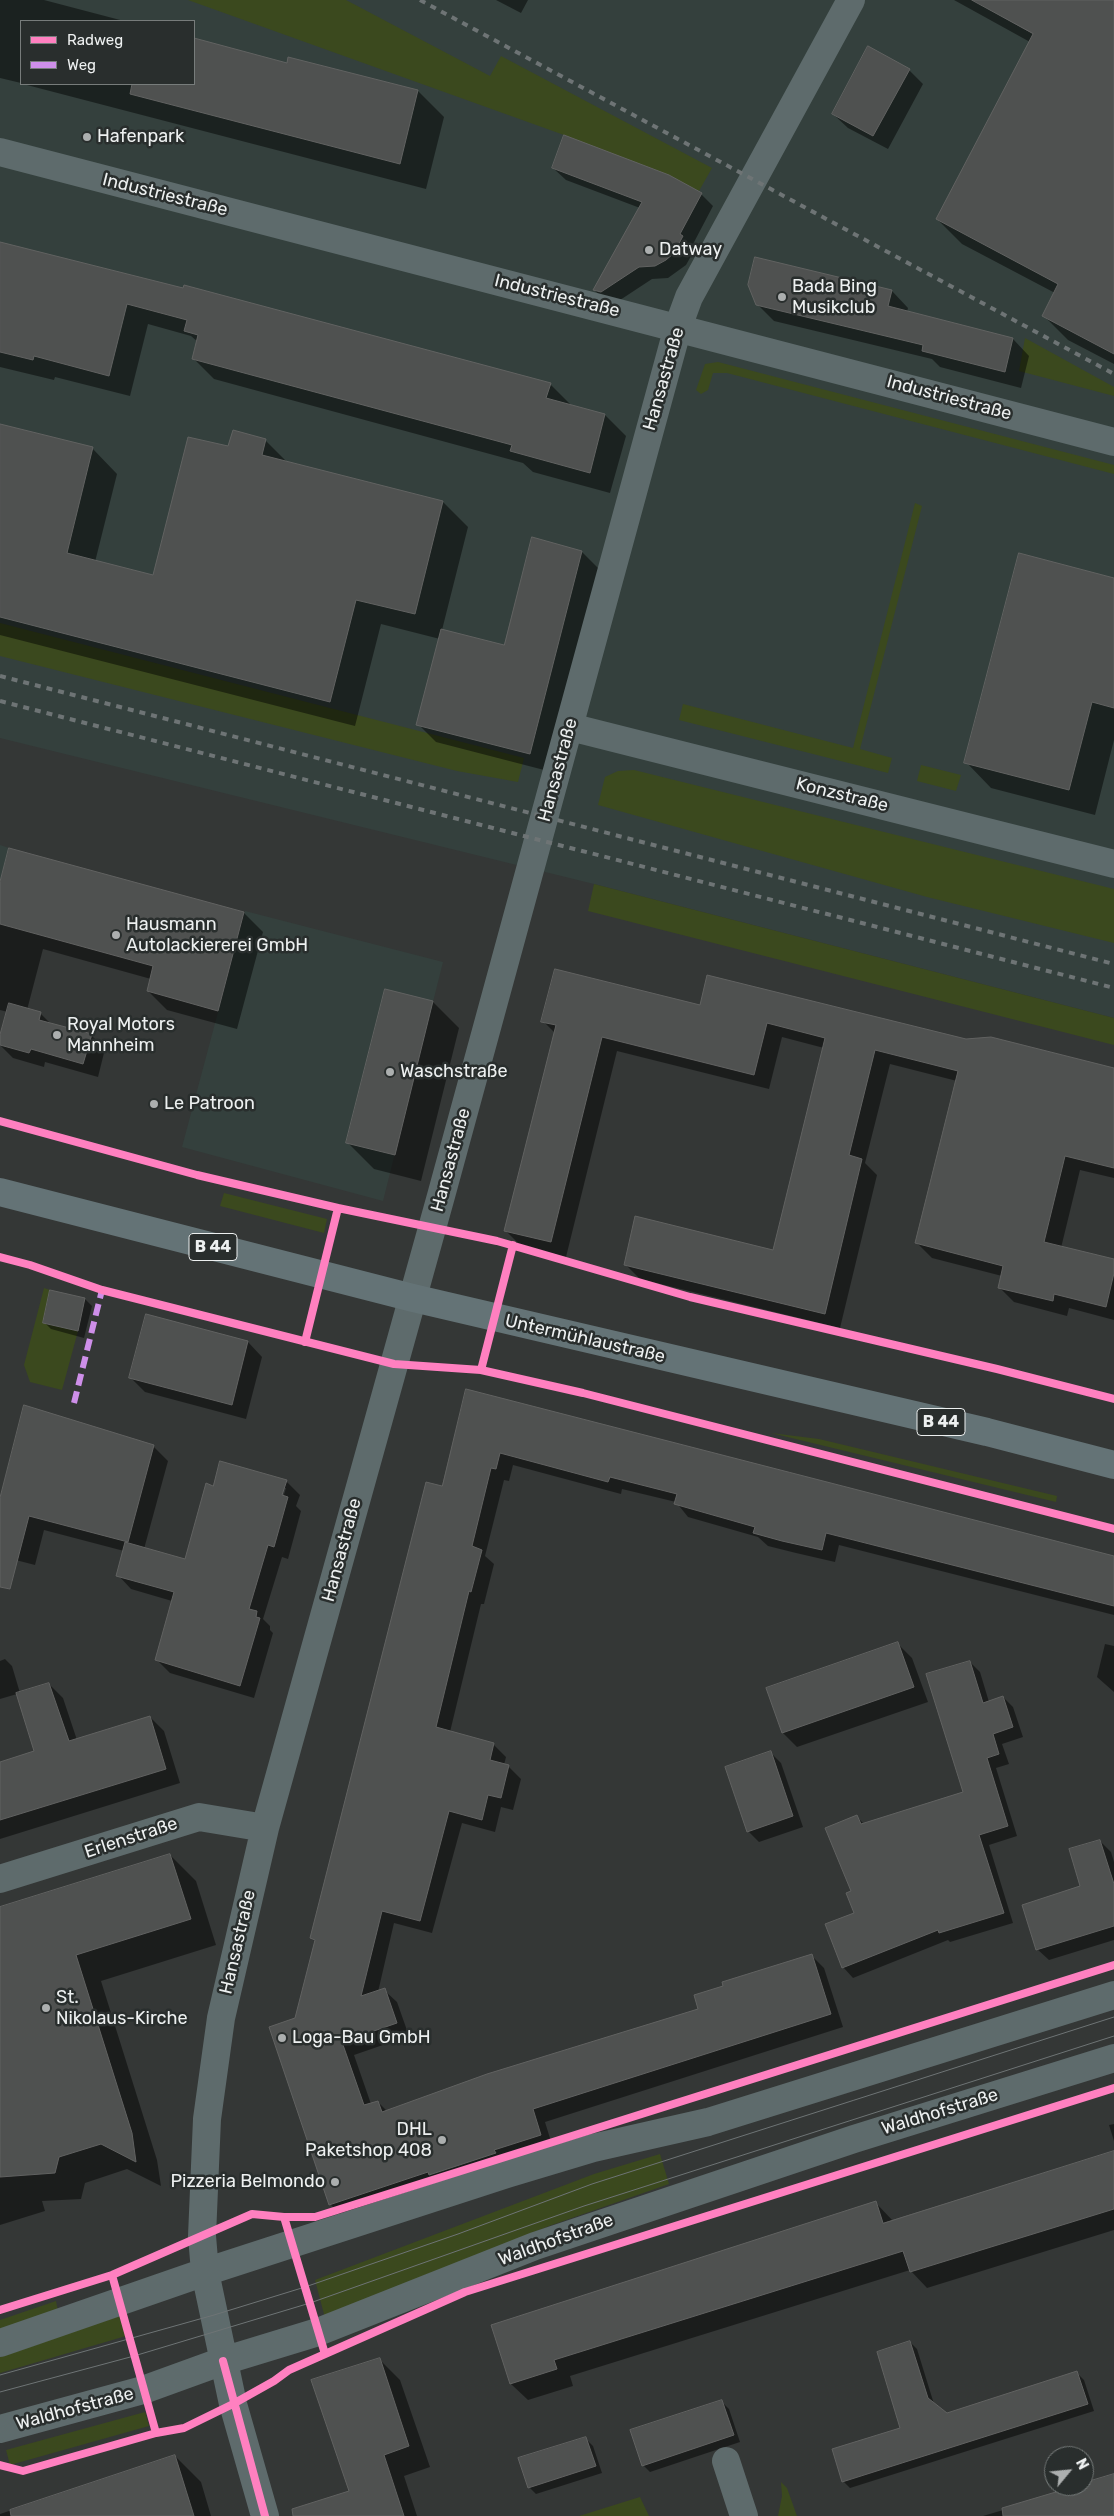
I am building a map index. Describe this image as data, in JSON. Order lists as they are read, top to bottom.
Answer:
{
  "streets": {
    "main road": ["B 44", "Untermühlaustraße"],
    "street": [
      "Industriestraße",
      "Hansastraße",
      "Konzstraße",
      "Erlenstraße",
      "Waldhofstraße"
    ]
  },
  "crossings": [
    ["Industriestraße", "Hansastraße"],
    ["Hansastraße", "Konzstraße"],
    ["Hansastraße", "Untermühlaustraße"],
    ["Hansastraße", "Erlenstraße"],
    ["Hansastraße", "Waldhofstraße"]
  ],
  "places": [
    "Hafenpark",
    "Datway",
    "Bada Bing Musikclub",
    "Hausmann Autolackiererei GmbH",
    "Royal Motors Mannheim",
    "Waschstraße",
    "Le Patroon",
    "St. Nikolaus-Kirche",
    "Loga-Bau GmbH",
    "DHL Paketshop 408",
    "Pizzeria Belmondo"
  ],
  "legend": ["Radweg", "Weg"],
  "north": "top right"
}
